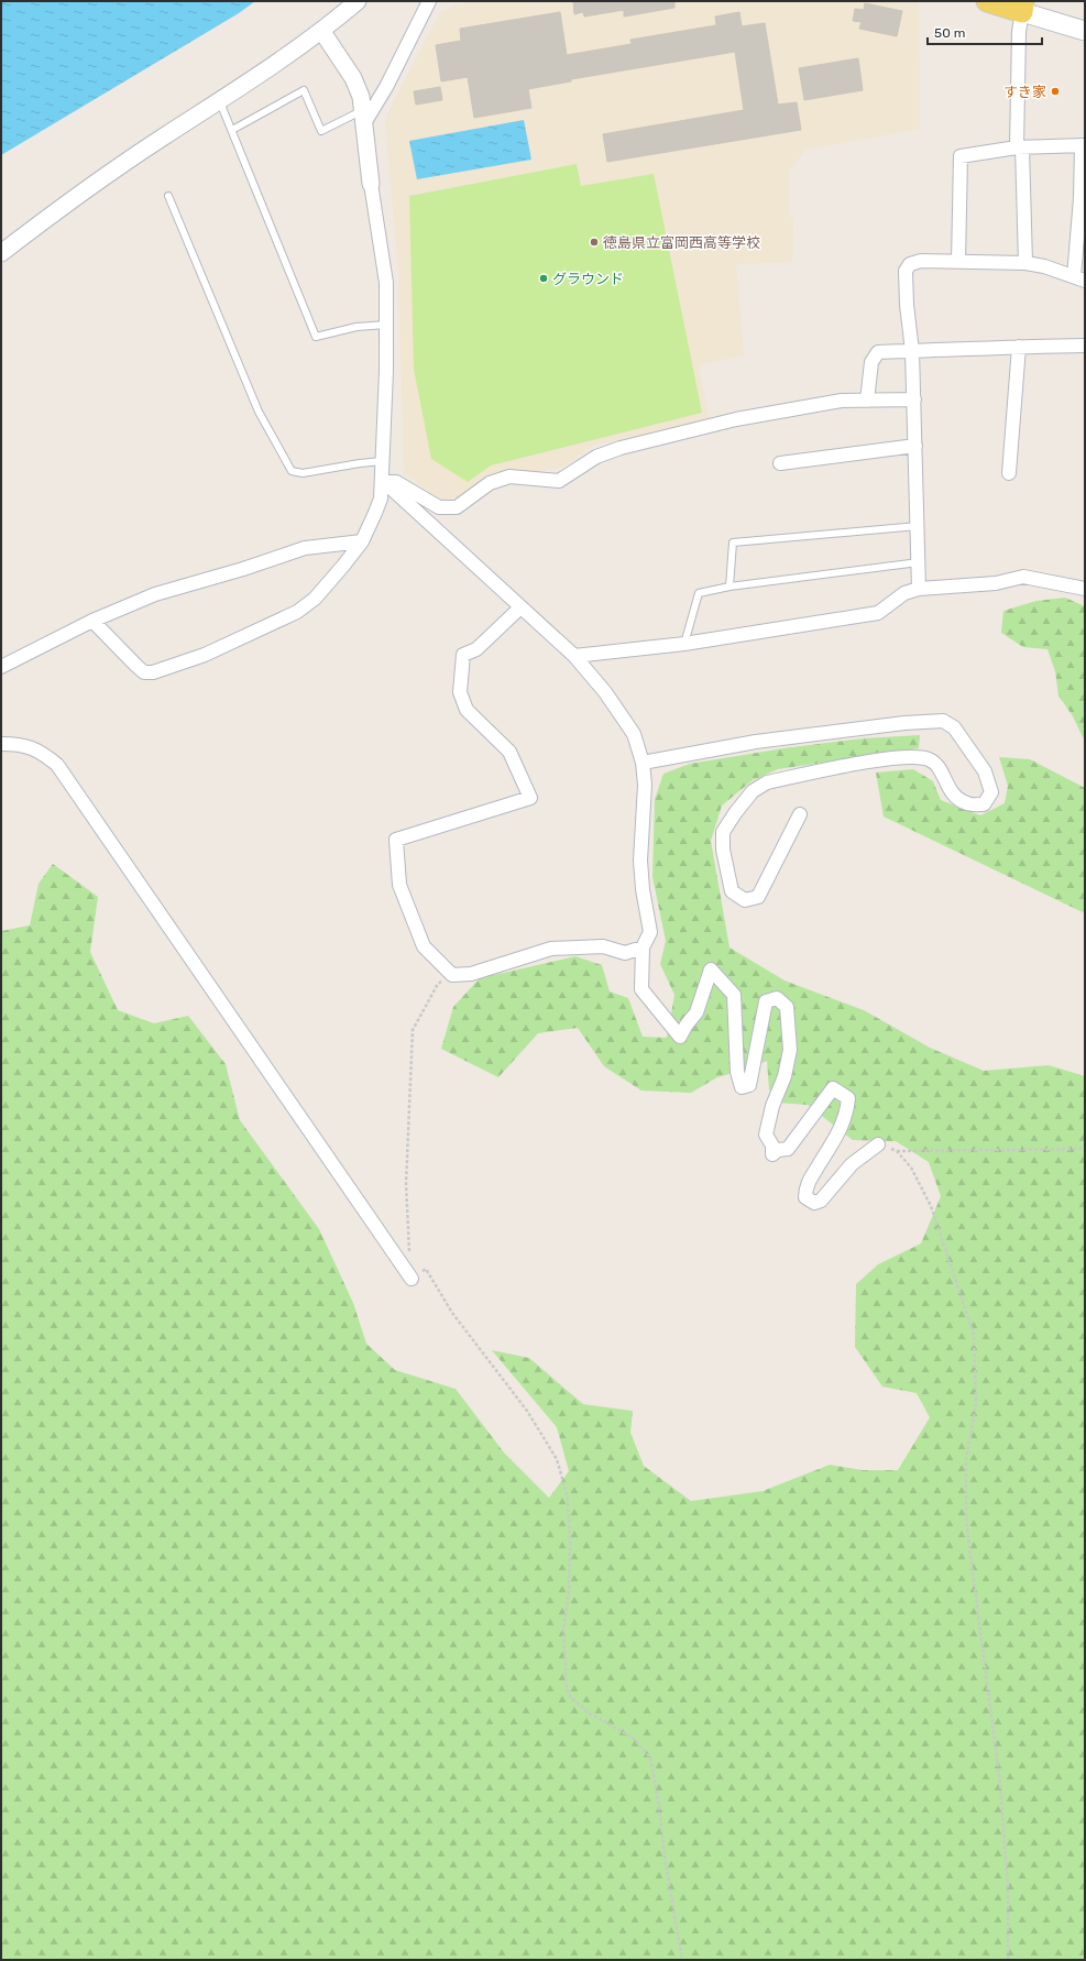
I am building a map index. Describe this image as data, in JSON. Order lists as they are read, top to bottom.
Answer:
{
  "places": ["すき家", "徳島県立富岡西高等学校", "グラウンド"],
  "scale_bar": "50 m"
}
